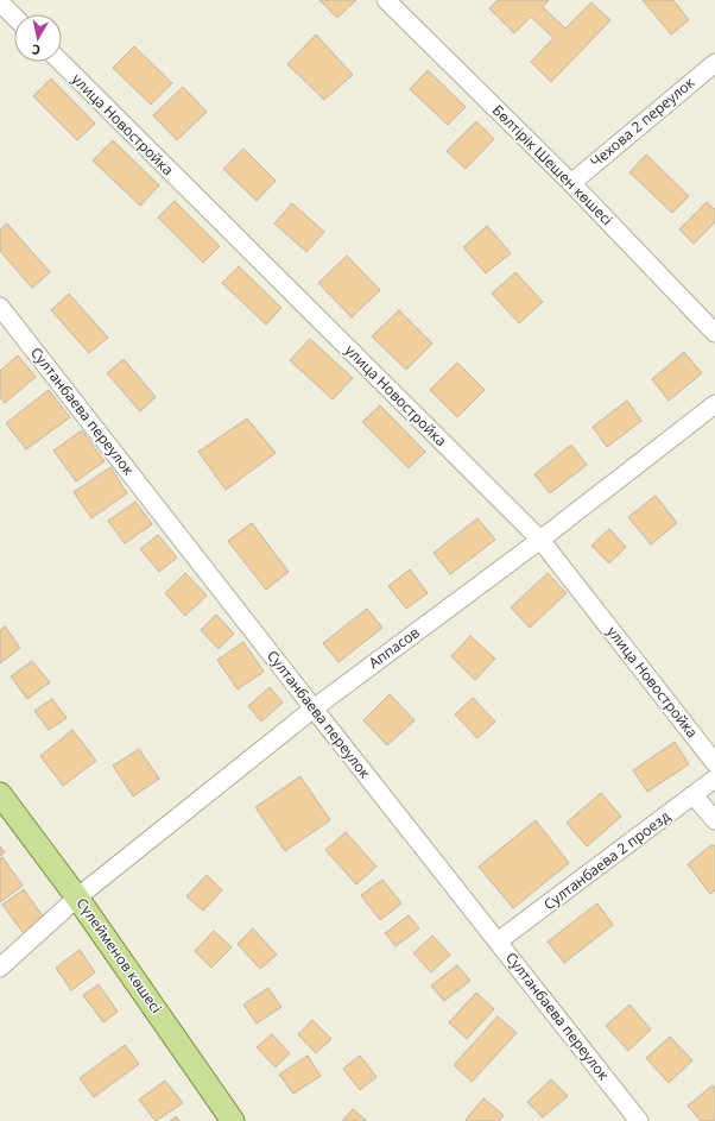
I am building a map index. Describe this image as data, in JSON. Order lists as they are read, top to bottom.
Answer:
{
  "streets": {
    "main road": ["Сүлейменов көшесі"],
    "street": [
      "Чехова 2 переулок",
      "улица Новостройка",
      "Бөлтірік Шешен көшесі",
      "Султанбаева переулок",
      "Аппасов",
      "Султанбаева 2 проезд"
    ]
  },
  "crossings": [
    ["Чехова 2 переулок", "Бөлтірік Шешен көшесі"],
    ["улица Новостройка", "Аппасов"],
    ["Султанбаева переулок", "Аппасов"],
    ["Султанбаева переулок", "Султанбаева 2 проезд"],
    ["Аппасов", "Сүлейменов көшесі"]
  ],
  "north": "bottom"
}
